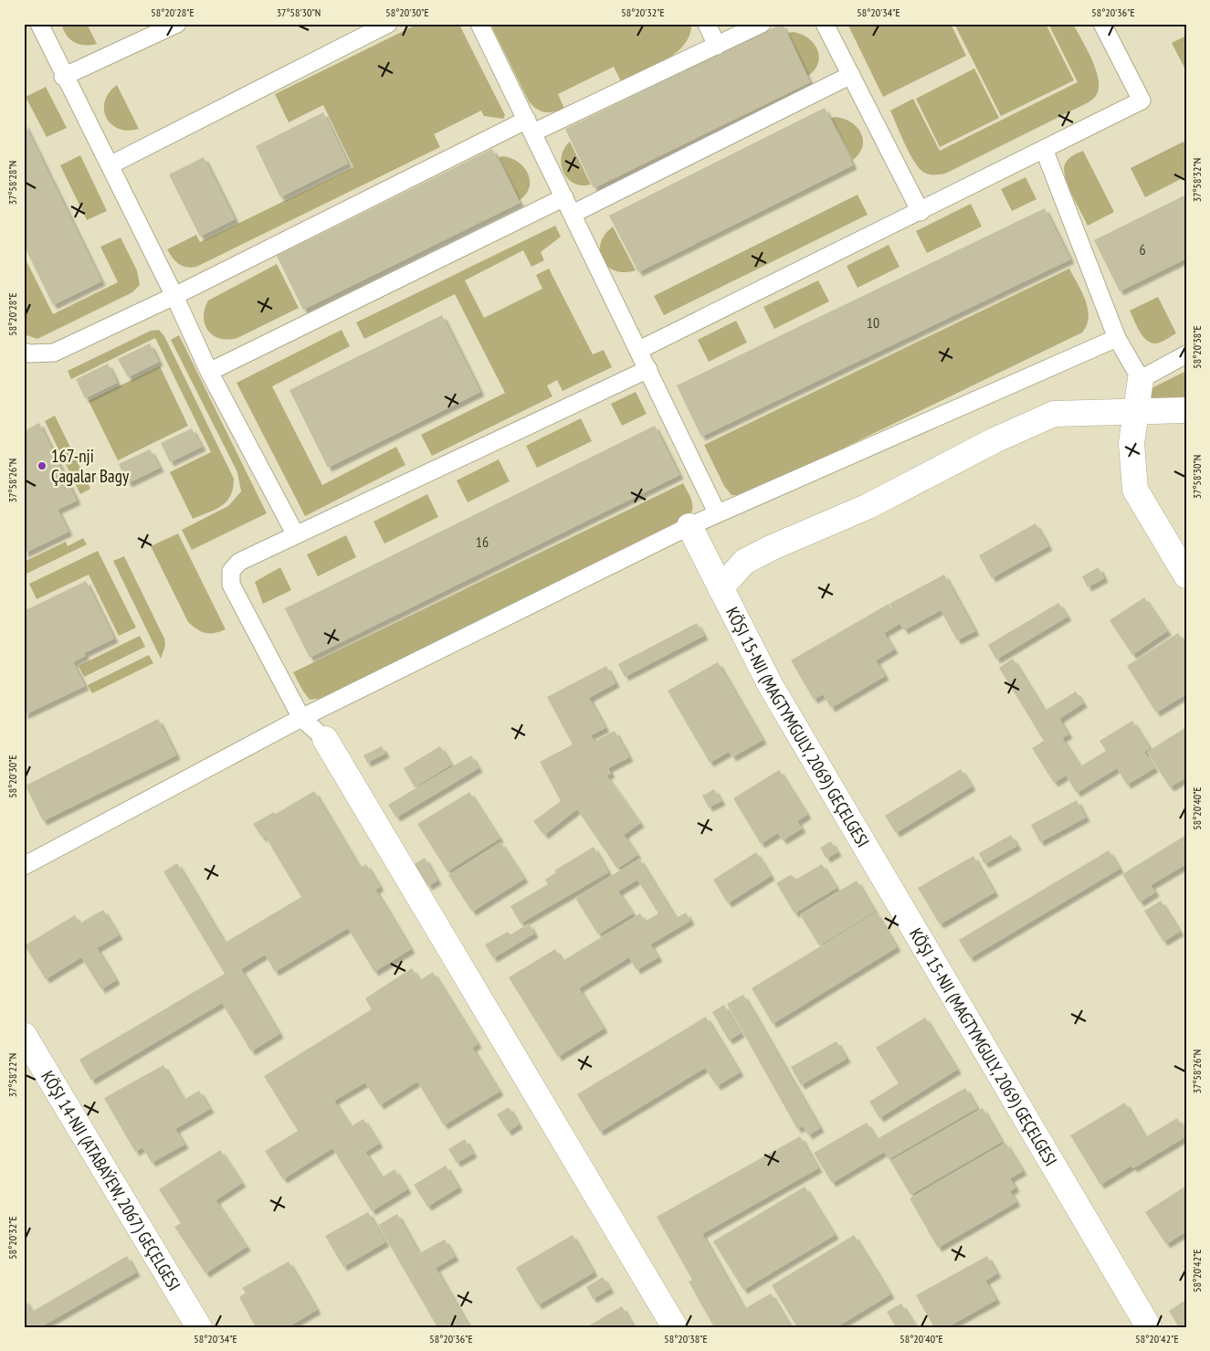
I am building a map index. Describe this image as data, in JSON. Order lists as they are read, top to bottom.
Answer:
{
  "streets": {
    "street": ["KÖŞI 15-NJI (MAGTYMGULY, 2069) GEÇELGESI", "KÖŞI 14-NJI (ATABAÝEW, 2067) GEÇELGESI"]
  },
  "places": ["167-nji Çagalar Bagy"],
  "house_numbers": ["6", "10", "16"],
  "coordinates": [
    "58°20'28\"E",
    "37°58'30\"N",
    "58°20'30\"E",
    "58°20'32\"E",
    "58°20'34\"E",
    "58°20'36\"E",
    "37°58'32\"N",
    "37°58'28\"N",
    "58°20'38\"E",
    "37°58'26\"N",
    "58°20'40\"E",
    "37°58'22\"N",
    "58°20'42\"E"
  ]
}
